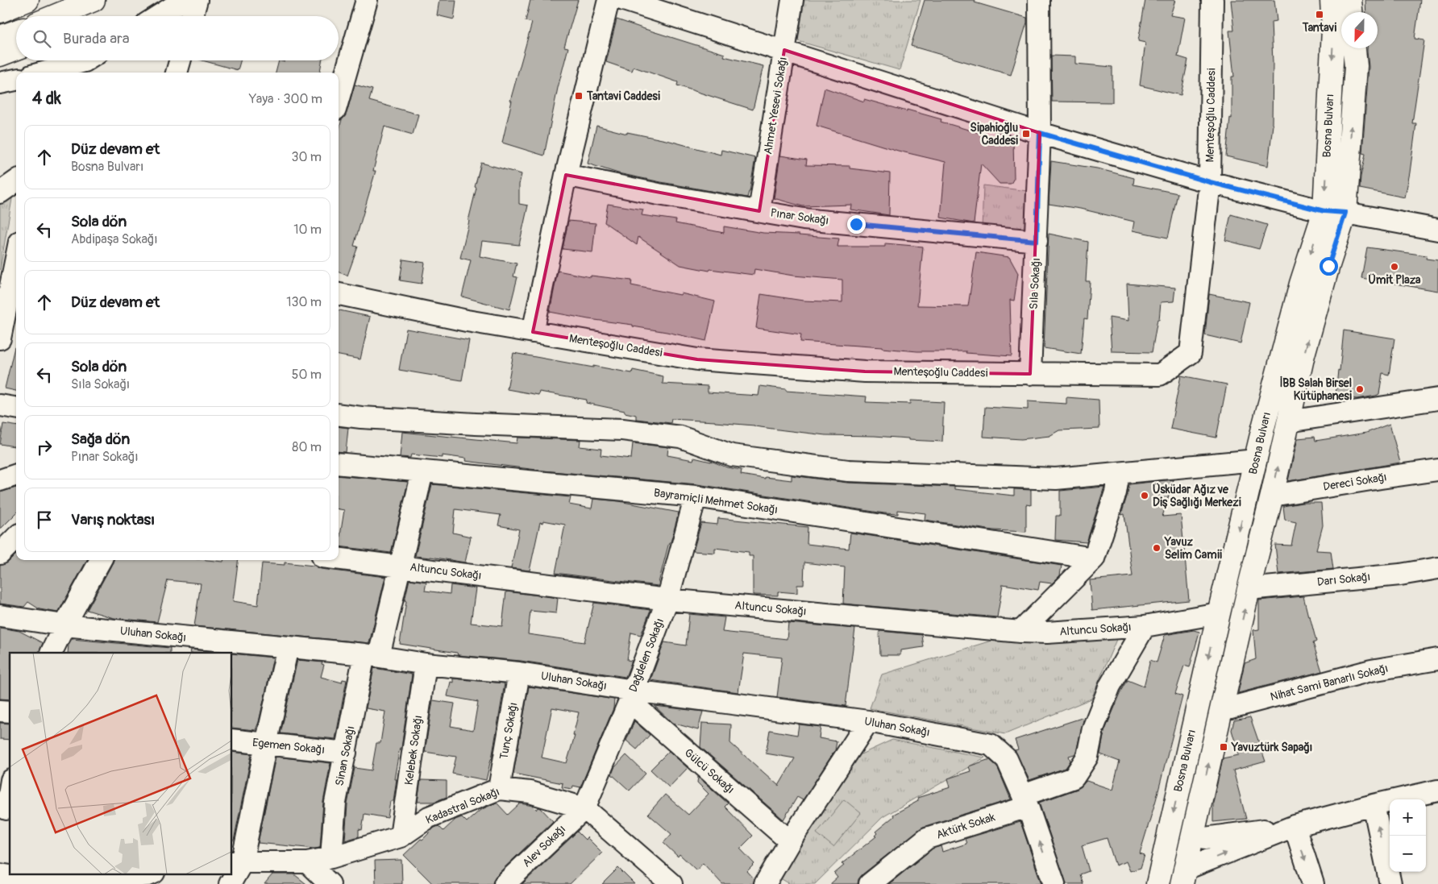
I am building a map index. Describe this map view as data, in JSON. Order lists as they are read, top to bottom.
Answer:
{
  "streets": {
    "main road": ["Bosna Bulvarı"],
    "street": [
      "Ahmet Yesevi Sokağı",
      "Menteşoğlu Caddesi",
      "Pınar Sokağı",
      "Sıla Sokağı",
      "Dereci Sokağı",
      "Bayramiçli Mehmet Sokağı",
      "Altuncu Sokağı",
      "Darı Sokağı",
      "Uluhan Sokağı",
      "Dağdelen Sokağı",
      "Nihat Sami Banarlı Sokağı",
      "Tunç Sokağı",
      "Egemen Sokağı",
      "Kelebek Sokağı",
      "Sinan Sokağı",
      "Gülcü Sokağı",
      "Kadastral Sokağı",
      "Aktürk Sokak",
      "Alev Sokağı"
    ]
  },
  "crossings": [
    ["Ahmet Yesevi Sokağı", "Pınar Sokağı"],
    ["Menteşoğlu Caddesi", "Sıla Sokağı"],
    ["Bosna Bulvarı", "Dereci Sokağı"],
    ["Bosna Bulvarı", "Altuncu Sokağı"],
    ["Bosna Bulvarı", "Darı Sokağı"],
    ["Bosna Bulvarı", "Nihat Sami Banarlı Sokağı"],
    ["Pınar Sokağı", "Sıla Sokağı"],
    ["Bayramiçli Mehmet Sokağı", "Dağdelen Sokağı"],
    ["Bayramiçli Mehmet Sokağı", "Sinan Sokağı"],
    ["Altuncu Sokağı", "Dağdelen Sokağı"],
    ["Altuncu Sokağı", "Sinan Sokağı"],
    ["Altuncu Sokağı", "Aktürk Sokak"],
    ["Uluhan Sokağı", "Dağdelen Sokağı"],
    ["Uluhan Sokağı", "Tunç Sokağı"],
    ["Uluhan Sokağı", "Kelebek Sokağı"],
    ["Uluhan Sokağı", "Sinan Sokağı"],
    ["Uluhan Sokağı", "Gülcü Sokağı"],
    ["Uluhan Sokağı", "Aktürk Sokak"],
    ["Dağdelen Sokağı", "Gülcü Sokağı"],
    ["Dağdelen Sokağı", "Kadastral Sokağı"],
    ["Dağdelen Sokağı", "Alev Sokağı"],
    ["Tunç Sokağı", "Kadastral Sokağı"],
    ["Egemen Sokağı", "Sinan Sokağı"],
    ["Kelebek Sokağı", "Kadastral Sokağı"],
    ["Sinan Sokağı", "Kadastral Sokağı"],
    ["Kadastral Sokağı", "Alev Sokağı"]
  ],
  "places": {
    "transit": [
      "Tantavi",
      "Tantavi Caddesi",
      "Sipahioğlu Caddesi",
      "Yavuztürk Sapağı"
    ],
    "other": [
      "Ümit Plaza",
      "İBB Salah Birsel Kütüphanesi",
      "Üsküdar Ağız ve Diş Sağlığı Merkezi",
      "Yavuz Selim Camii"
    ]
  },
  "north": "bottom",
  "page": {
    "search": "Burada ara",
    "heading": ["4 dk", "Yaya · 300 m"],
    "list": [
      ["Düz devam et", "Bosna Bulvarı", "30 m"],
      ["Sola dön", "Abdipaşa Sokağı", "10 m"],
      ["Düz devam et", "130 m"],
      ["Sola dön", "Sıla Sokağı", "50 m"],
      ["Sağa dön", "Pınar Sokağı", "80 m"],
      "Varış noktası"
    ],
    "map_buttons": ["+", "−"]
  }
}
